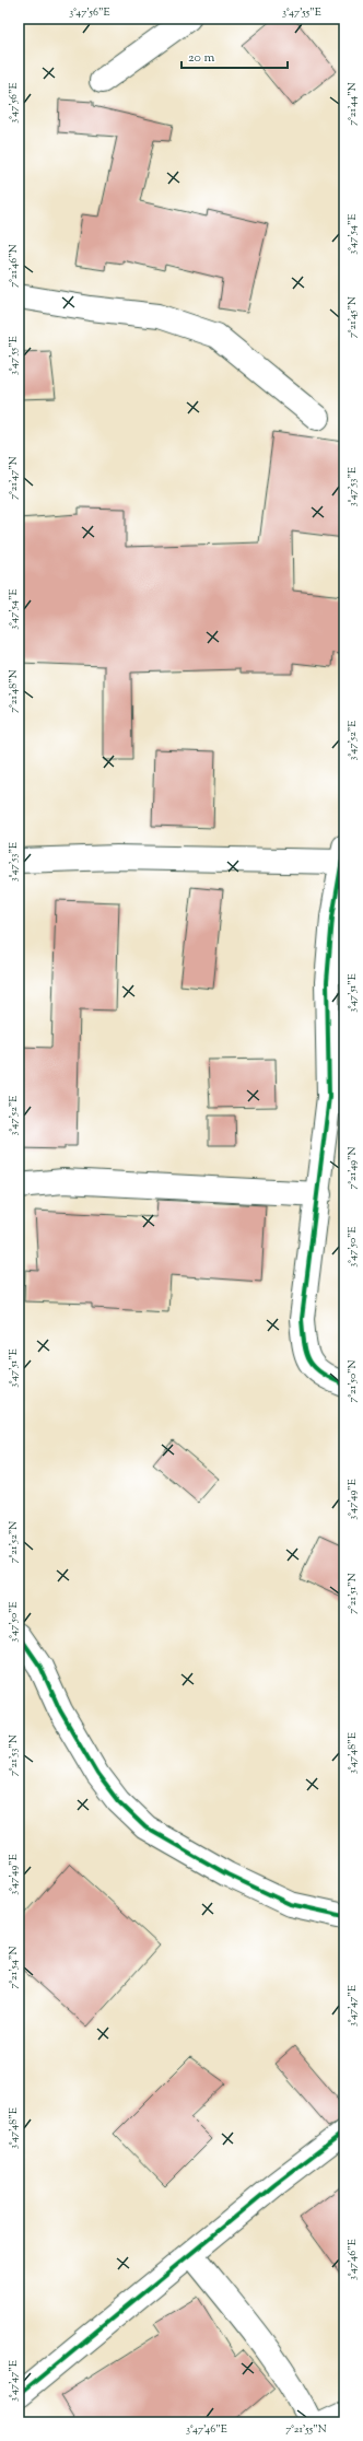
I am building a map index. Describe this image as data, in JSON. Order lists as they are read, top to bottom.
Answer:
{
  "scale_bar": "20 m",
  "coordinates": [
    "3°47'56\"E",
    "3°47'55\"E",
    "7°21'44\"N",
    "3°47'54\"E",
    "7°21'46\"N",
    "7°21'45\"N",
    "7°21'47\"N",
    "3°47'53\"E",
    "7°21'48\"N",
    "3°47'52\"E",
    "3°47'51\"E",
    "7°21'49\"N",
    "3°47'50\"E",
    "7°21'50\"N",
    "3°47'49\"E",
    "7°21'52\"N",
    "7°21'51\"N",
    "3°47'48\"E",
    "7°21'53\"N",
    "7°21'54\"N",
    "3°47'47\"E",
    "3°47'46\"E",
    "7°21'55\"N"
  ]
}
